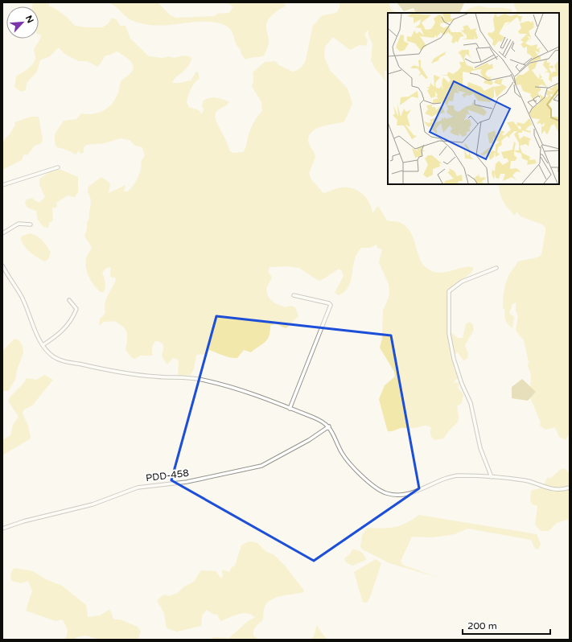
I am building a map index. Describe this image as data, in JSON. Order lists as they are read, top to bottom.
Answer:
{
  "streets": {
    "street": ["PDD-458"]
  },
  "scale_bar": "200 m",
  "north": "top right"
}
